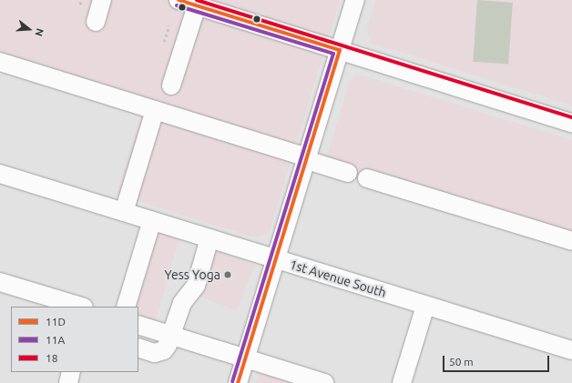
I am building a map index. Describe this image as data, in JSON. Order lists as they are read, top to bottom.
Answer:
{
  "streets": {
    "street": ["1st Avenue South"]
  },
  "places": ["Yess Yoga"],
  "lines": ["transit line 11D", "transit line 18", "transit line 11A"],
  "legend": ["11D", "11A", "18"],
  "scale_bar": "50 m",
  "north": "right"
}
